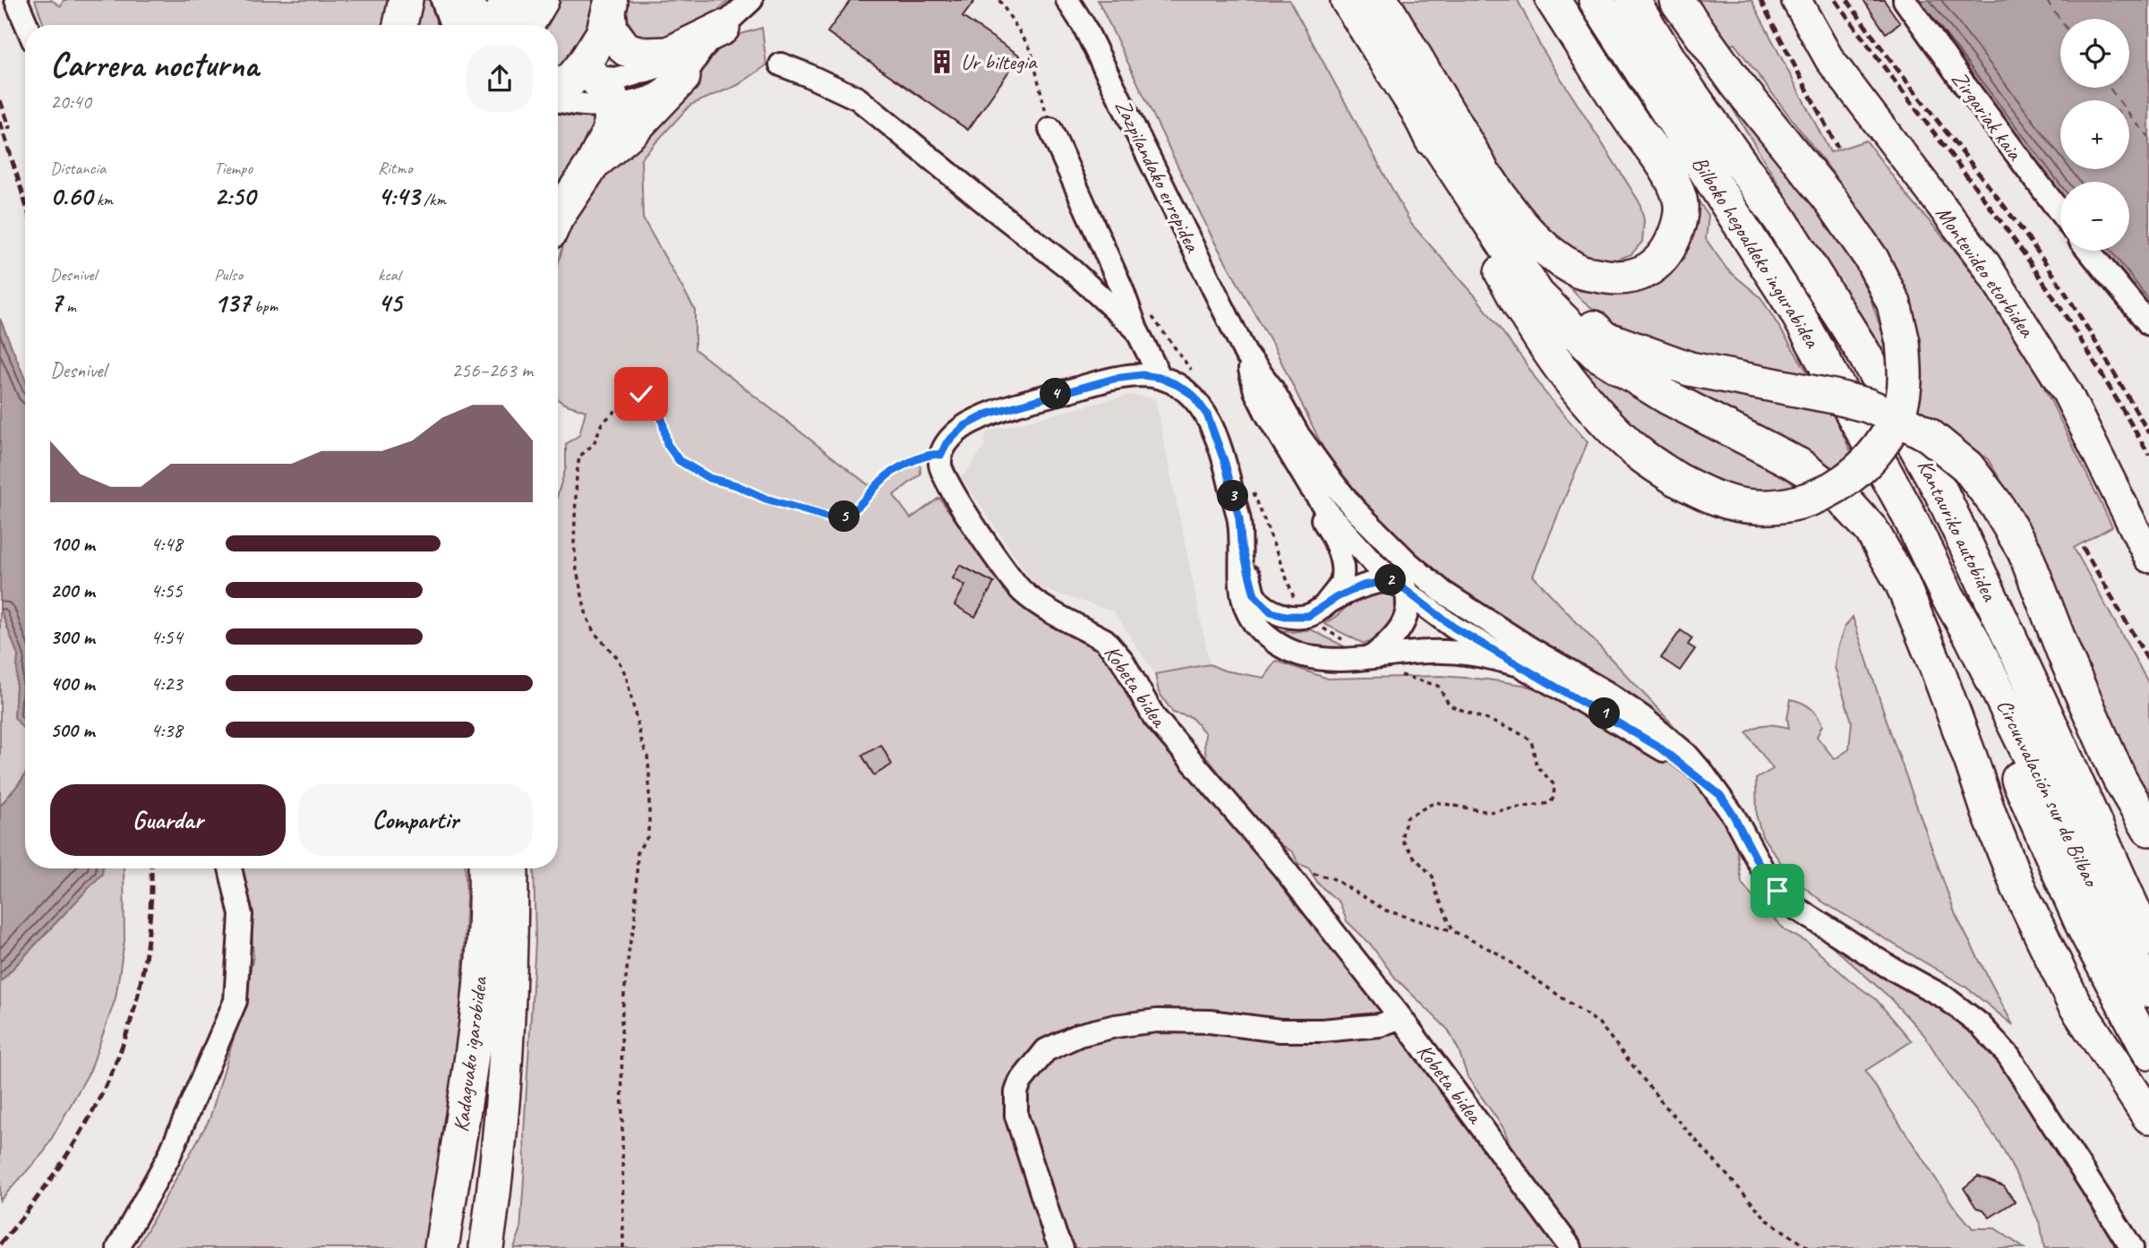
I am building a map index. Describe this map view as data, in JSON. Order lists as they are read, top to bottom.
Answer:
{
  "streets": {
    "highway": [
      "Bilboko hegoaldeko ingurabidea",
      "Kantauriko autobidea",
      "Circunvalación sur de Bilbao",
      "Kadaguako igarobidea"
    ],
    "main road": ["Montevideo etorbidea"],
    "street": ["Zirgariak kaia", "Zazpilandako errepidea", "Kobeta bidea"]
  },
  "crossings": [
    ["Bilboko hegoaldeko ingurabidea", "Kantauriko autobidea"],
    ["Kantauriko autobidea", "Circunvalación sur de Bilbao"]
  ],
  "places": {
    "building": ["Ur biltegia"]
  },
  "page": {
    "map_buttons": ["+", "−"],
    "heading": ["Carrera nocturna", "20:40"],
    "stats": [
      ["Distancia", "0.60 km"],
      ["Tiempo", "2:50"],
      ["Ritmo", "4:43 /km"],
      ["Desnivel", "7 m"],
      ["Pulso", "137 bpm"],
      ["kcal", "45"]
    ],
    "chart": ["Desnivel", "256–263 m"],
    "pins": [
      "4",
      "3",
      "5",
      "2",
      "1"
    ],
    "list": [
      {
        "name": "100 m",
        "note": "4:48"
      },
      {
        "name": "200 m",
        "note": "4:55"
      },
      {
        "name": "300 m",
        "note": "4:54"
      },
      {
        "name": "400 m",
        "note": "4:23"
      },
      {
        "name": "500 m",
        "note": "4:38"
      }
    ],
    "buttons": ["Guardar", "Compartir"]
  }
}
